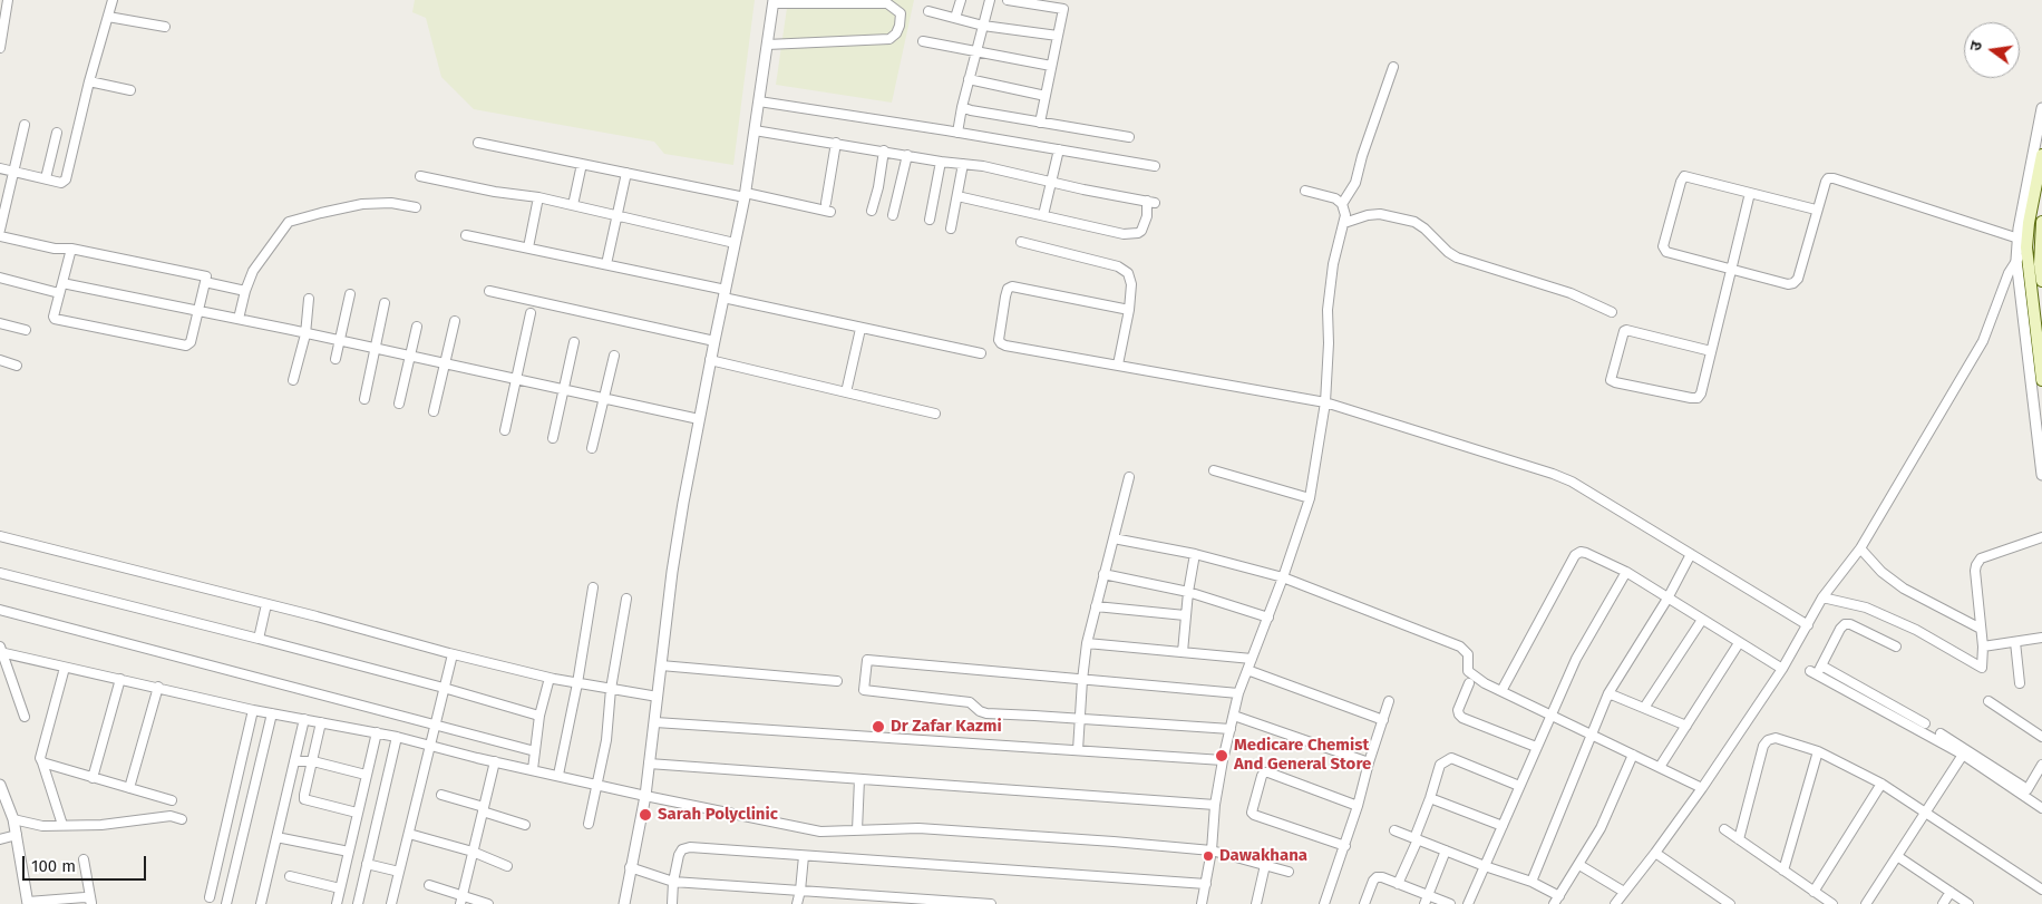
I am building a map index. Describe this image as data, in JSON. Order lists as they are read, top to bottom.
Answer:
{
  "places": [
    "Dr Zafar Kazmi",
    "Medicare Chemist And General Store",
    "Sarah Polyclinic",
    "Dawakhana"
  ],
  "scale_bar": "100 m",
  "north": "left"
}
